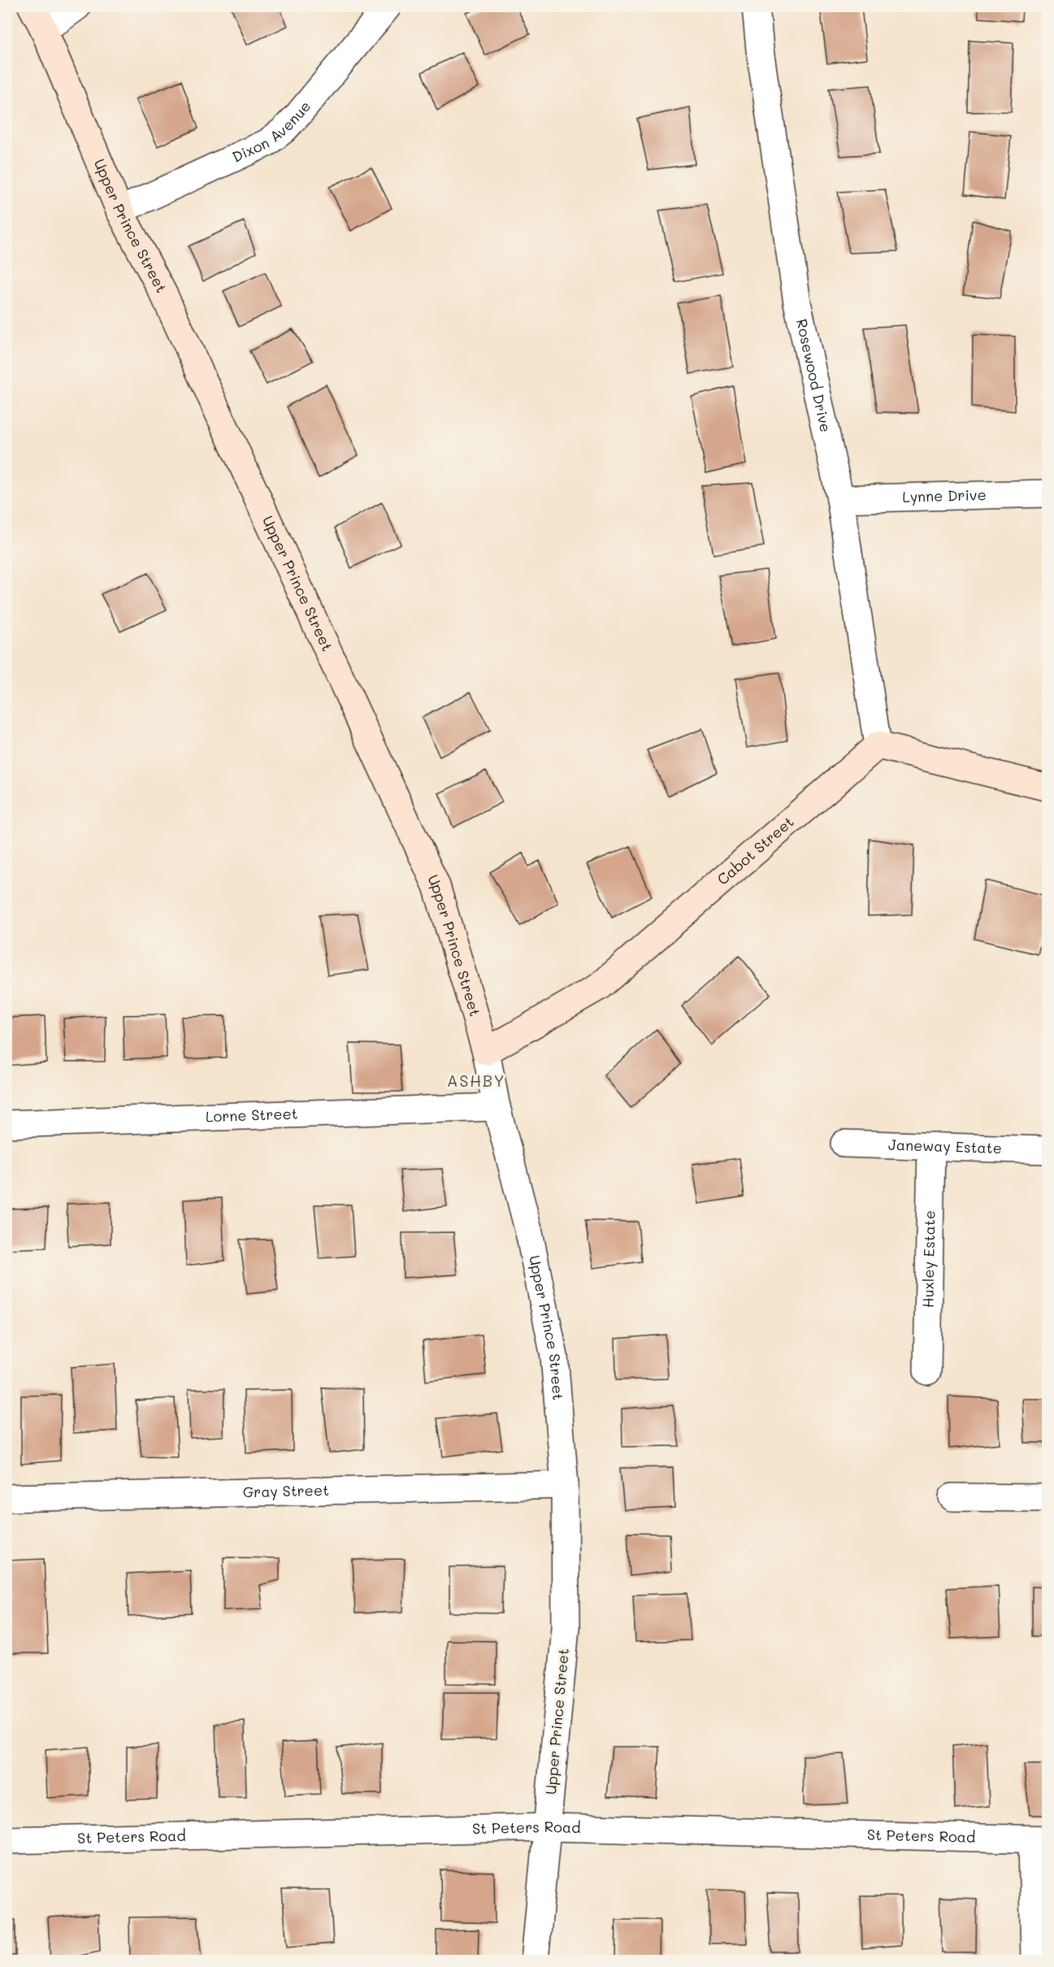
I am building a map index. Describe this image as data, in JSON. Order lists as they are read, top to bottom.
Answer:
{
  "streets": {
    "street": [
      "Dixon Avenue",
      "Upper Prince Street",
      "Rosewood Drive",
      "Lynne Drive",
      "Cabot Street",
      "Lorne Street",
      "Janeway Estate",
      "Huxley Estate",
      "Gray Street",
      "St Peters Road"
    ]
  },
  "crossings": [
    ["Dixon Avenue", "Upper Prince Street"],
    ["Upper Prince Street", "Cabot Street"],
    ["Upper Prince Street", "Lorne Street"],
    ["Upper Prince Street", "Gray Street"],
    ["Upper Prince Street", "St Peters Road"],
    ["Rosewood Drive", "Lynne Drive"],
    ["Rosewood Drive", "Cabot Street"],
    ["Janeway Estate", "Huxley Estate"]
  ],
  "districts": ["ASHBY"]
}
